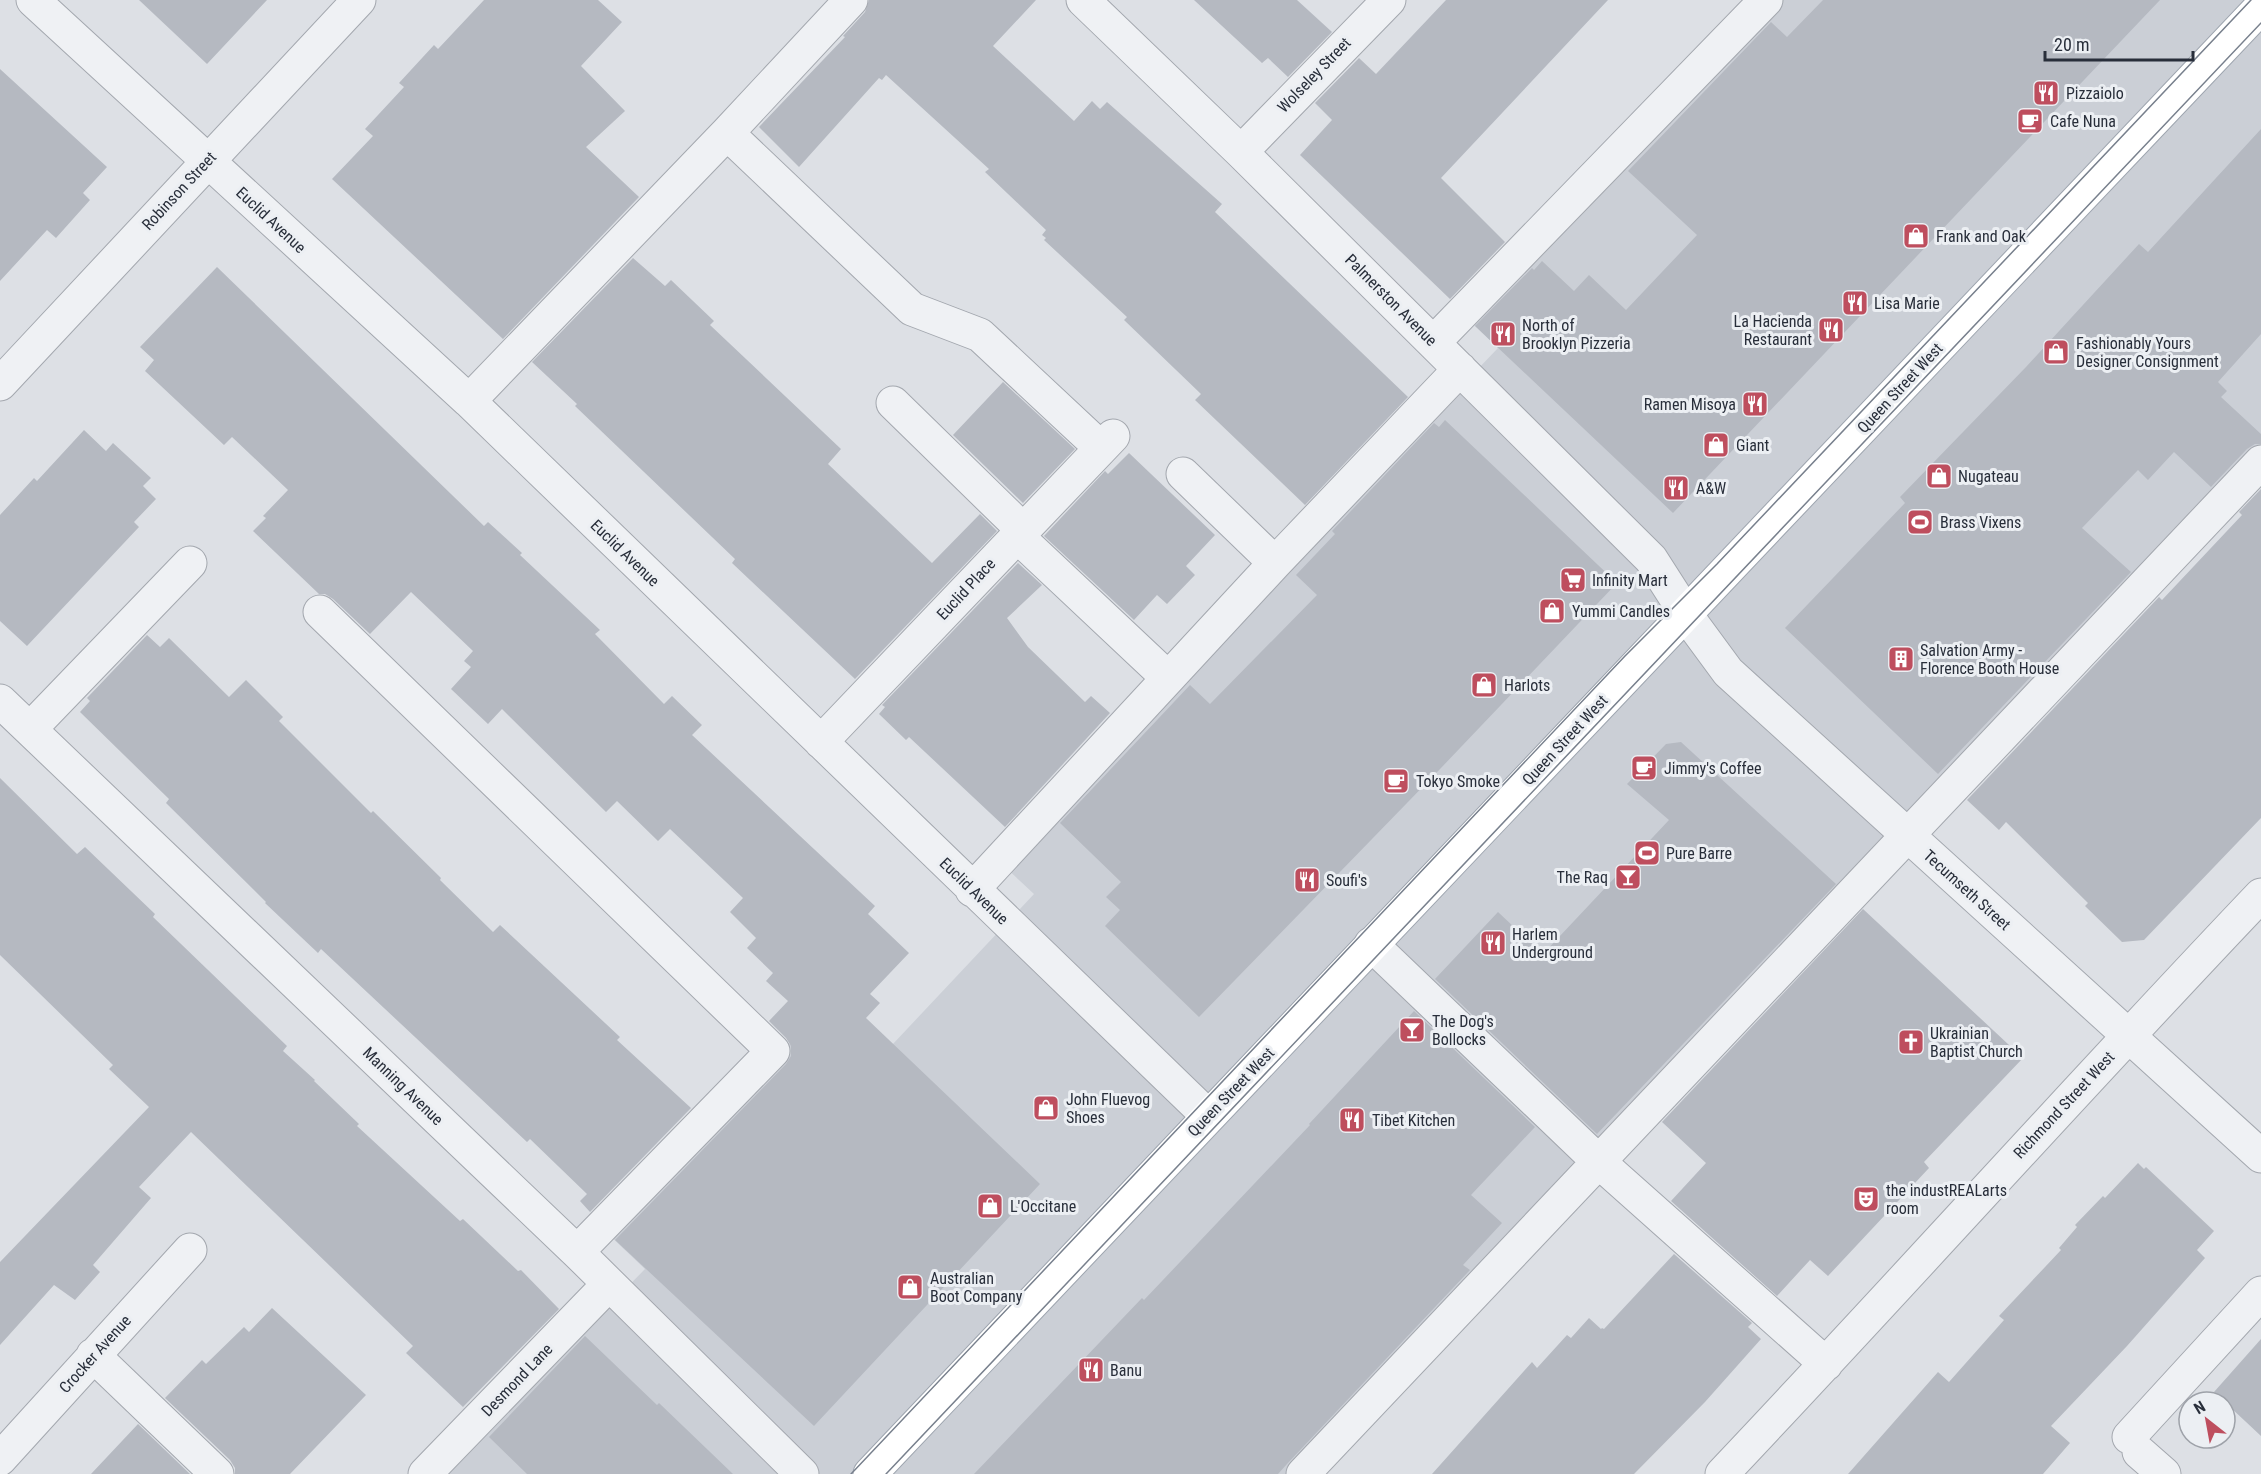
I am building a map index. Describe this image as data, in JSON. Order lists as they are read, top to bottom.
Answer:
{
  "streets": {
    "main road": ["Queen Street West"],
    "street": [
      "Wolseley Street",
      "Robinson Street",
      "Euclid Avenue",
      "Palmerston Avenue",
      "Euclid Place",
      "Tecumseth Street",
      "Manning Avenue",
      "Richmond Street West",
      "Crocker Avenue",
      "Desmond Lane"
    ]
  },
  "crossings": [
    ["Wolseley Street", "Palmerston Avenue"],
    ["Robinson Street", "Euclid Avenue"],
    ["Euclid Avenue", "Queen Street West"],
    ["Euclid Avenue", "Euclid Place"],
    ["Palmerston Avenue", "Queen Street West"],
    ["Palmerston Avenue", "Tecumseth Street"],
    ["Queen Street West", "Tecumseth Street"],
    ["Tecumseth Street", "Richmond Street West"],
    ["Manning Avenue", "Desmond Lane"]
  ],
  "places": {
    "restaurant": [
      "Pizzaiolo",
      "Lisa Marie",
      "La Hacienda Restaurant",
      "North of Brooklyn Pizzeria",
      "Ramen Misoya",
      "A&W",
      "Soufi's",
      "Harlem Underground",
      "Tibet Kitchen",
      "Banu"
    ],
    "cafe": ["Cafe Nuna", "Jimmy's Coffee", "Tokyo Smoke"],
    "shop": [
      "Frank and Oak",
      "Fashionably Yours Designer Consignment",
      "Giant",
      "Nugateau",
      "Yummi Candles",
      "Harlots",
      "John Fluevog Shoes",
      "L'Occitane",
      "Australian Boot Company"
    ],
    "sports": ["Brass Vixens", "Pure Barre"],
    "supermarket": ["Infinity Mart"],
    "building": ["Salvation Army - Florence Booth House"],
    "bar": ["The Raq", "The Dog's Bollocks"],
    "church": ["Ukrainian Baptist Church"],
    "theatre": ["the industREALarts room"]
  },
  "scale_bar": "20 m",
  "north": "top left"
}
